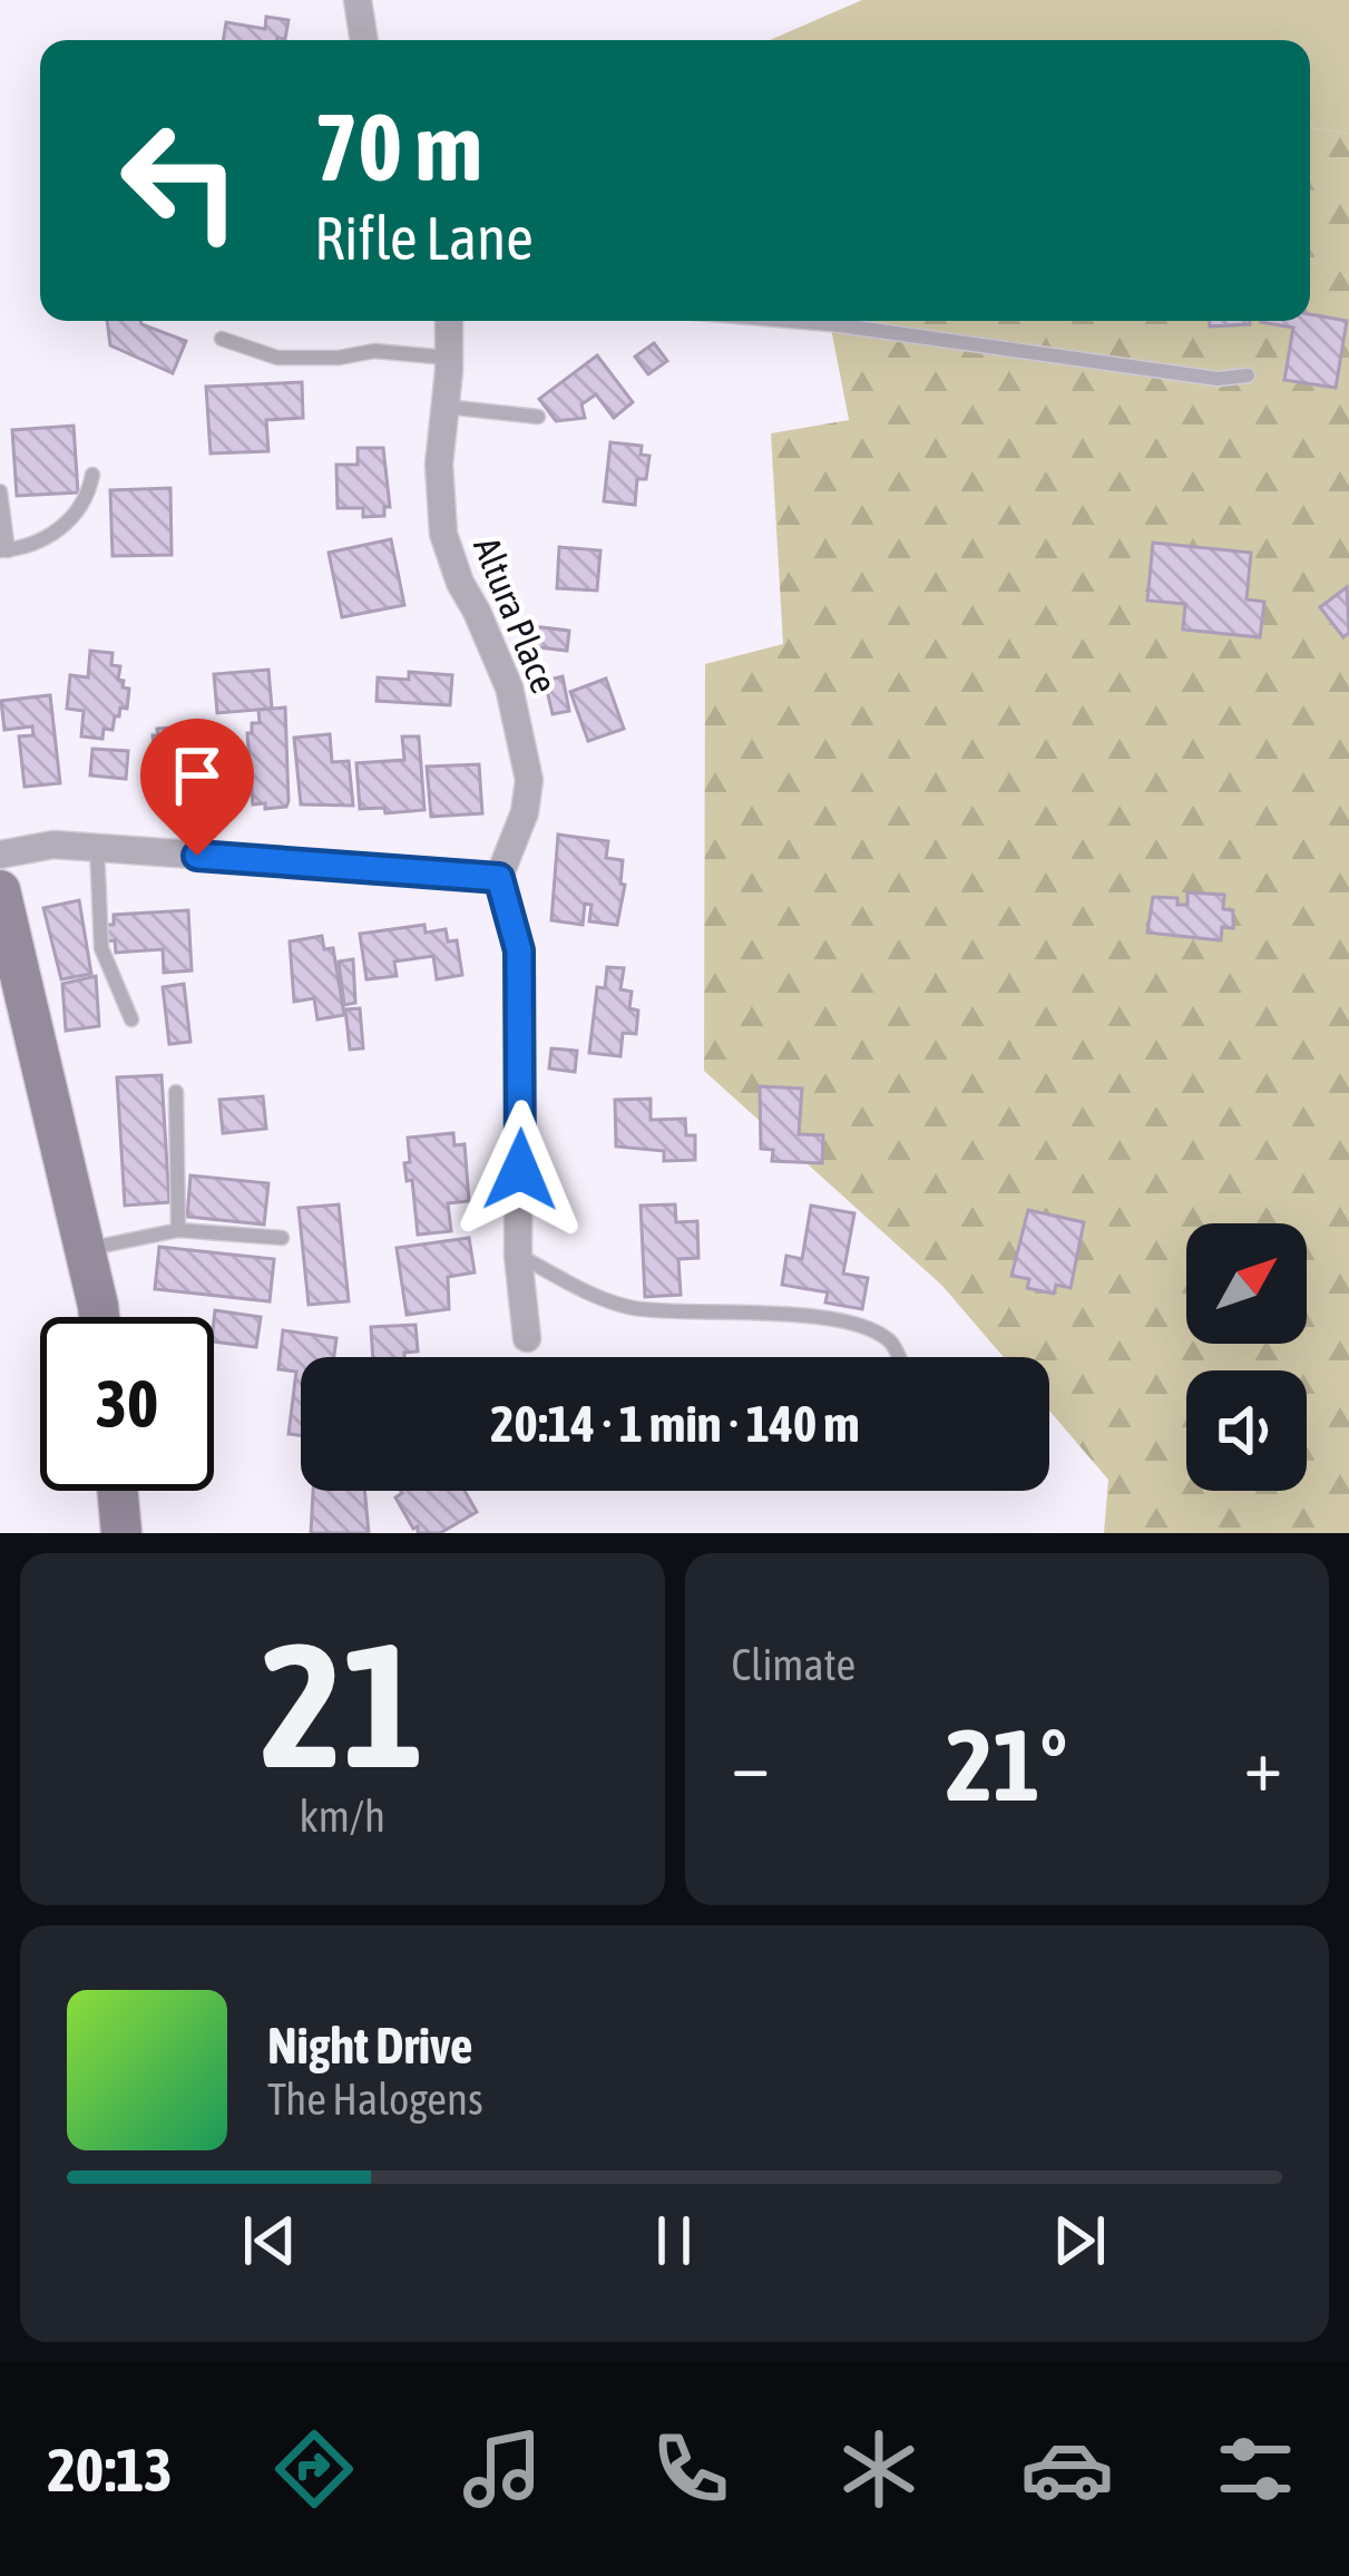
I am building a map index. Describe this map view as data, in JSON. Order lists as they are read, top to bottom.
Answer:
{
  "streets": {
    "street": ["Altura Place"]
  },
  "north": "top right",
  "page": {
    "turn": ["70 m", "Rifle Lane"],
    "limit": "30",
    "trip": "20:14 · 1 min · 140 m",
    "tile": [
      ["21", "km/h"],
      "Climate"
    ],
    "heat": ["−", "21°", "+"],
    "song": ["Night Drive", "The Halogens"],
    "tabs": "20:13"
  }
}
